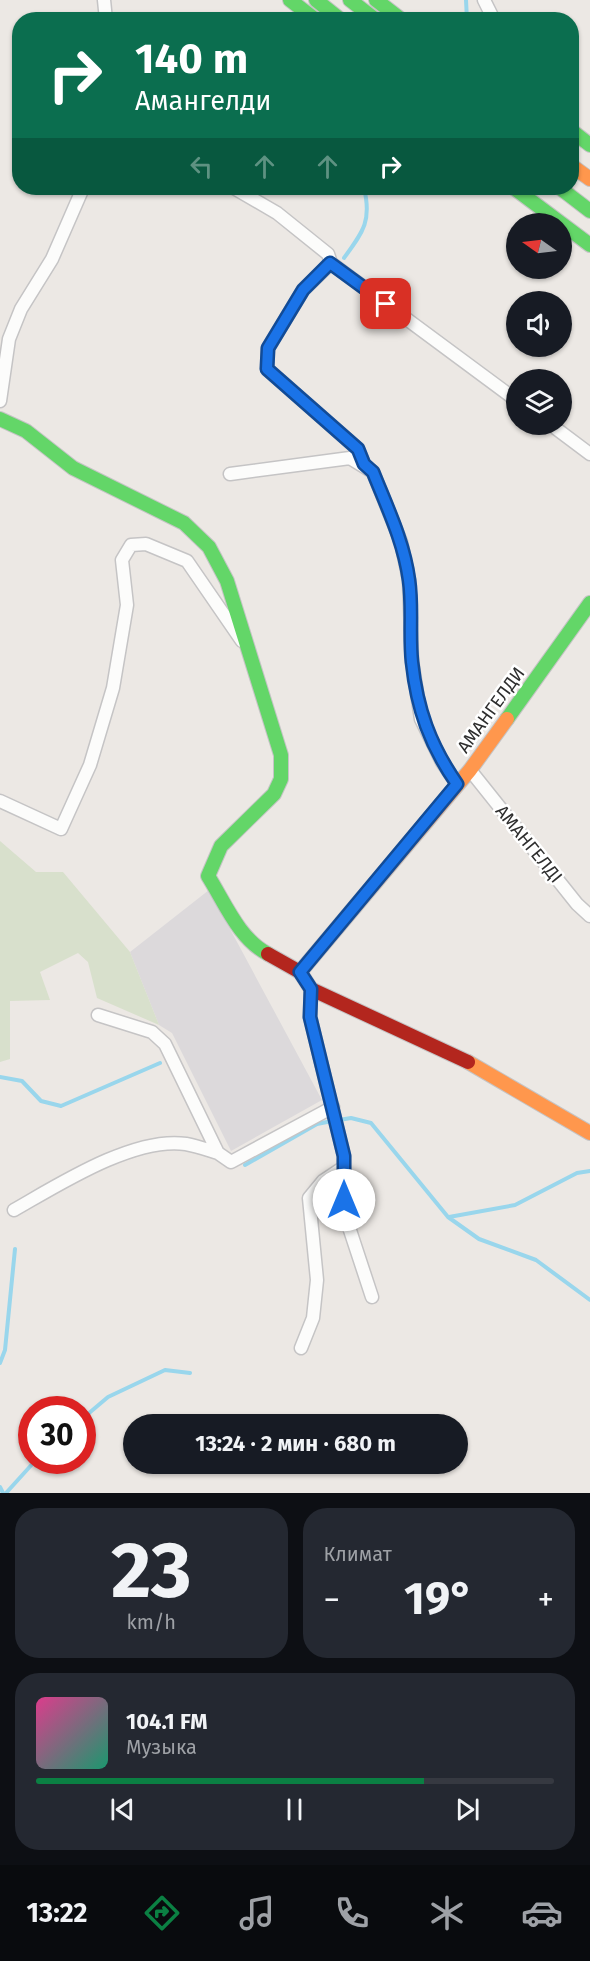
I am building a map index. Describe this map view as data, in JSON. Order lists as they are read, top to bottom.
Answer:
{
  "streets": {
    "main road": ["АМАНГЕЛДИ"],
    "street": ["АМАНГЕЛДІ"]
  },
  "crossings": [
    ["АМАНГЕЛДИ", "АМАНГЕЛДІ"]
  ],
  "north": "left",
  "page": {
    "turn": ["140 m", "Амангелди"],
    "limit": "30",
    "trip": "13:24 · 2 мин · 680 m",
    "tile": [
      ["23", "km/h"],
      "Климат"
    ],
    "heat": ["−", "19°", "+"],
    "song": ["104.1 FM", "Музыка"],
    "tabs": "13:22"
  }
}
